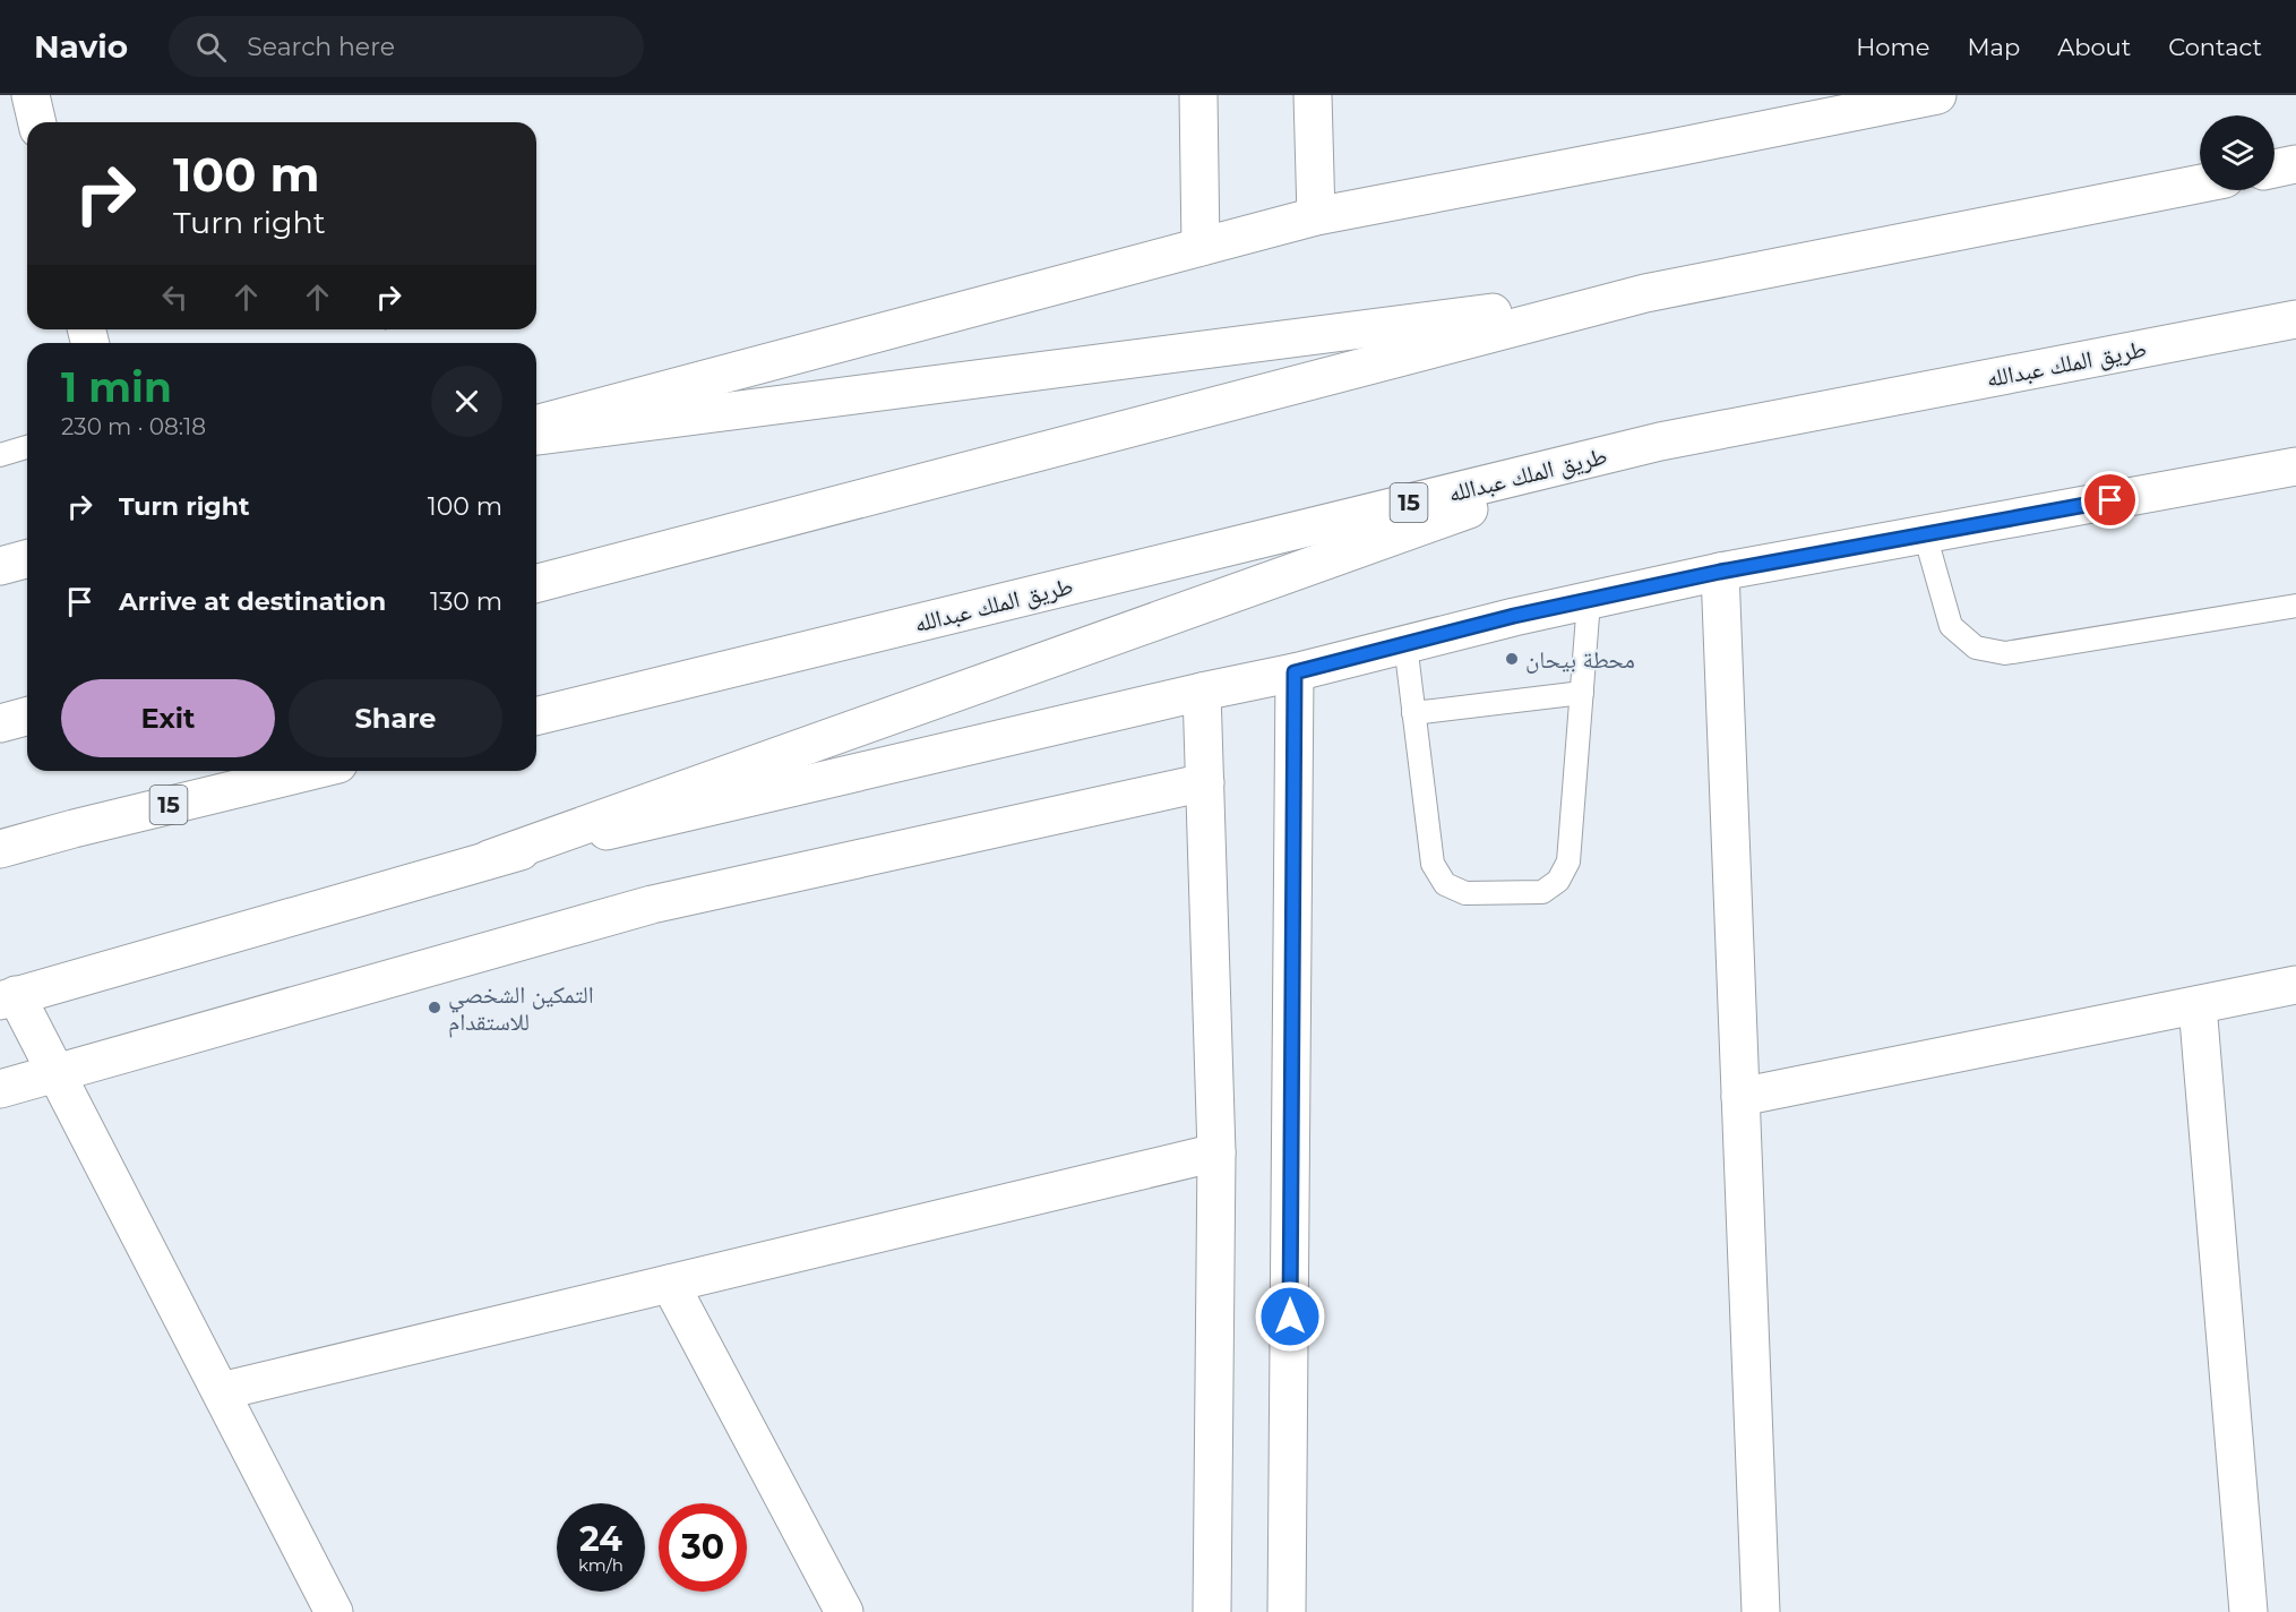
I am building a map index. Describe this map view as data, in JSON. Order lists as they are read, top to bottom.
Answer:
{
  "streets": {
    "main road": ["طريق الملك عبدالله", "15"]
  },
  "places": ["محطة بيحان", "التمكين الشخصي للاستقدام"],
  "page": {
    "header": "Navio",
    "search": "Search here",
    "nav": [
      "Home",
      "Map",
      "About",
      "Contact"
    ],
    "turn": ["100 m", "Turn right"],
    "heading": ["1 min", "230 m · 08:18"],
    "list": [
      {
        "name": "Turn right",
        "value": "100 m"
      },
      {
        "name": "Arrive at destination",
        "value": "130 m"
      }
    ],
    "buttons": ["Exit", "Share"],
    "speed": "24 km/h",
    "limit": "30"
  }
}
